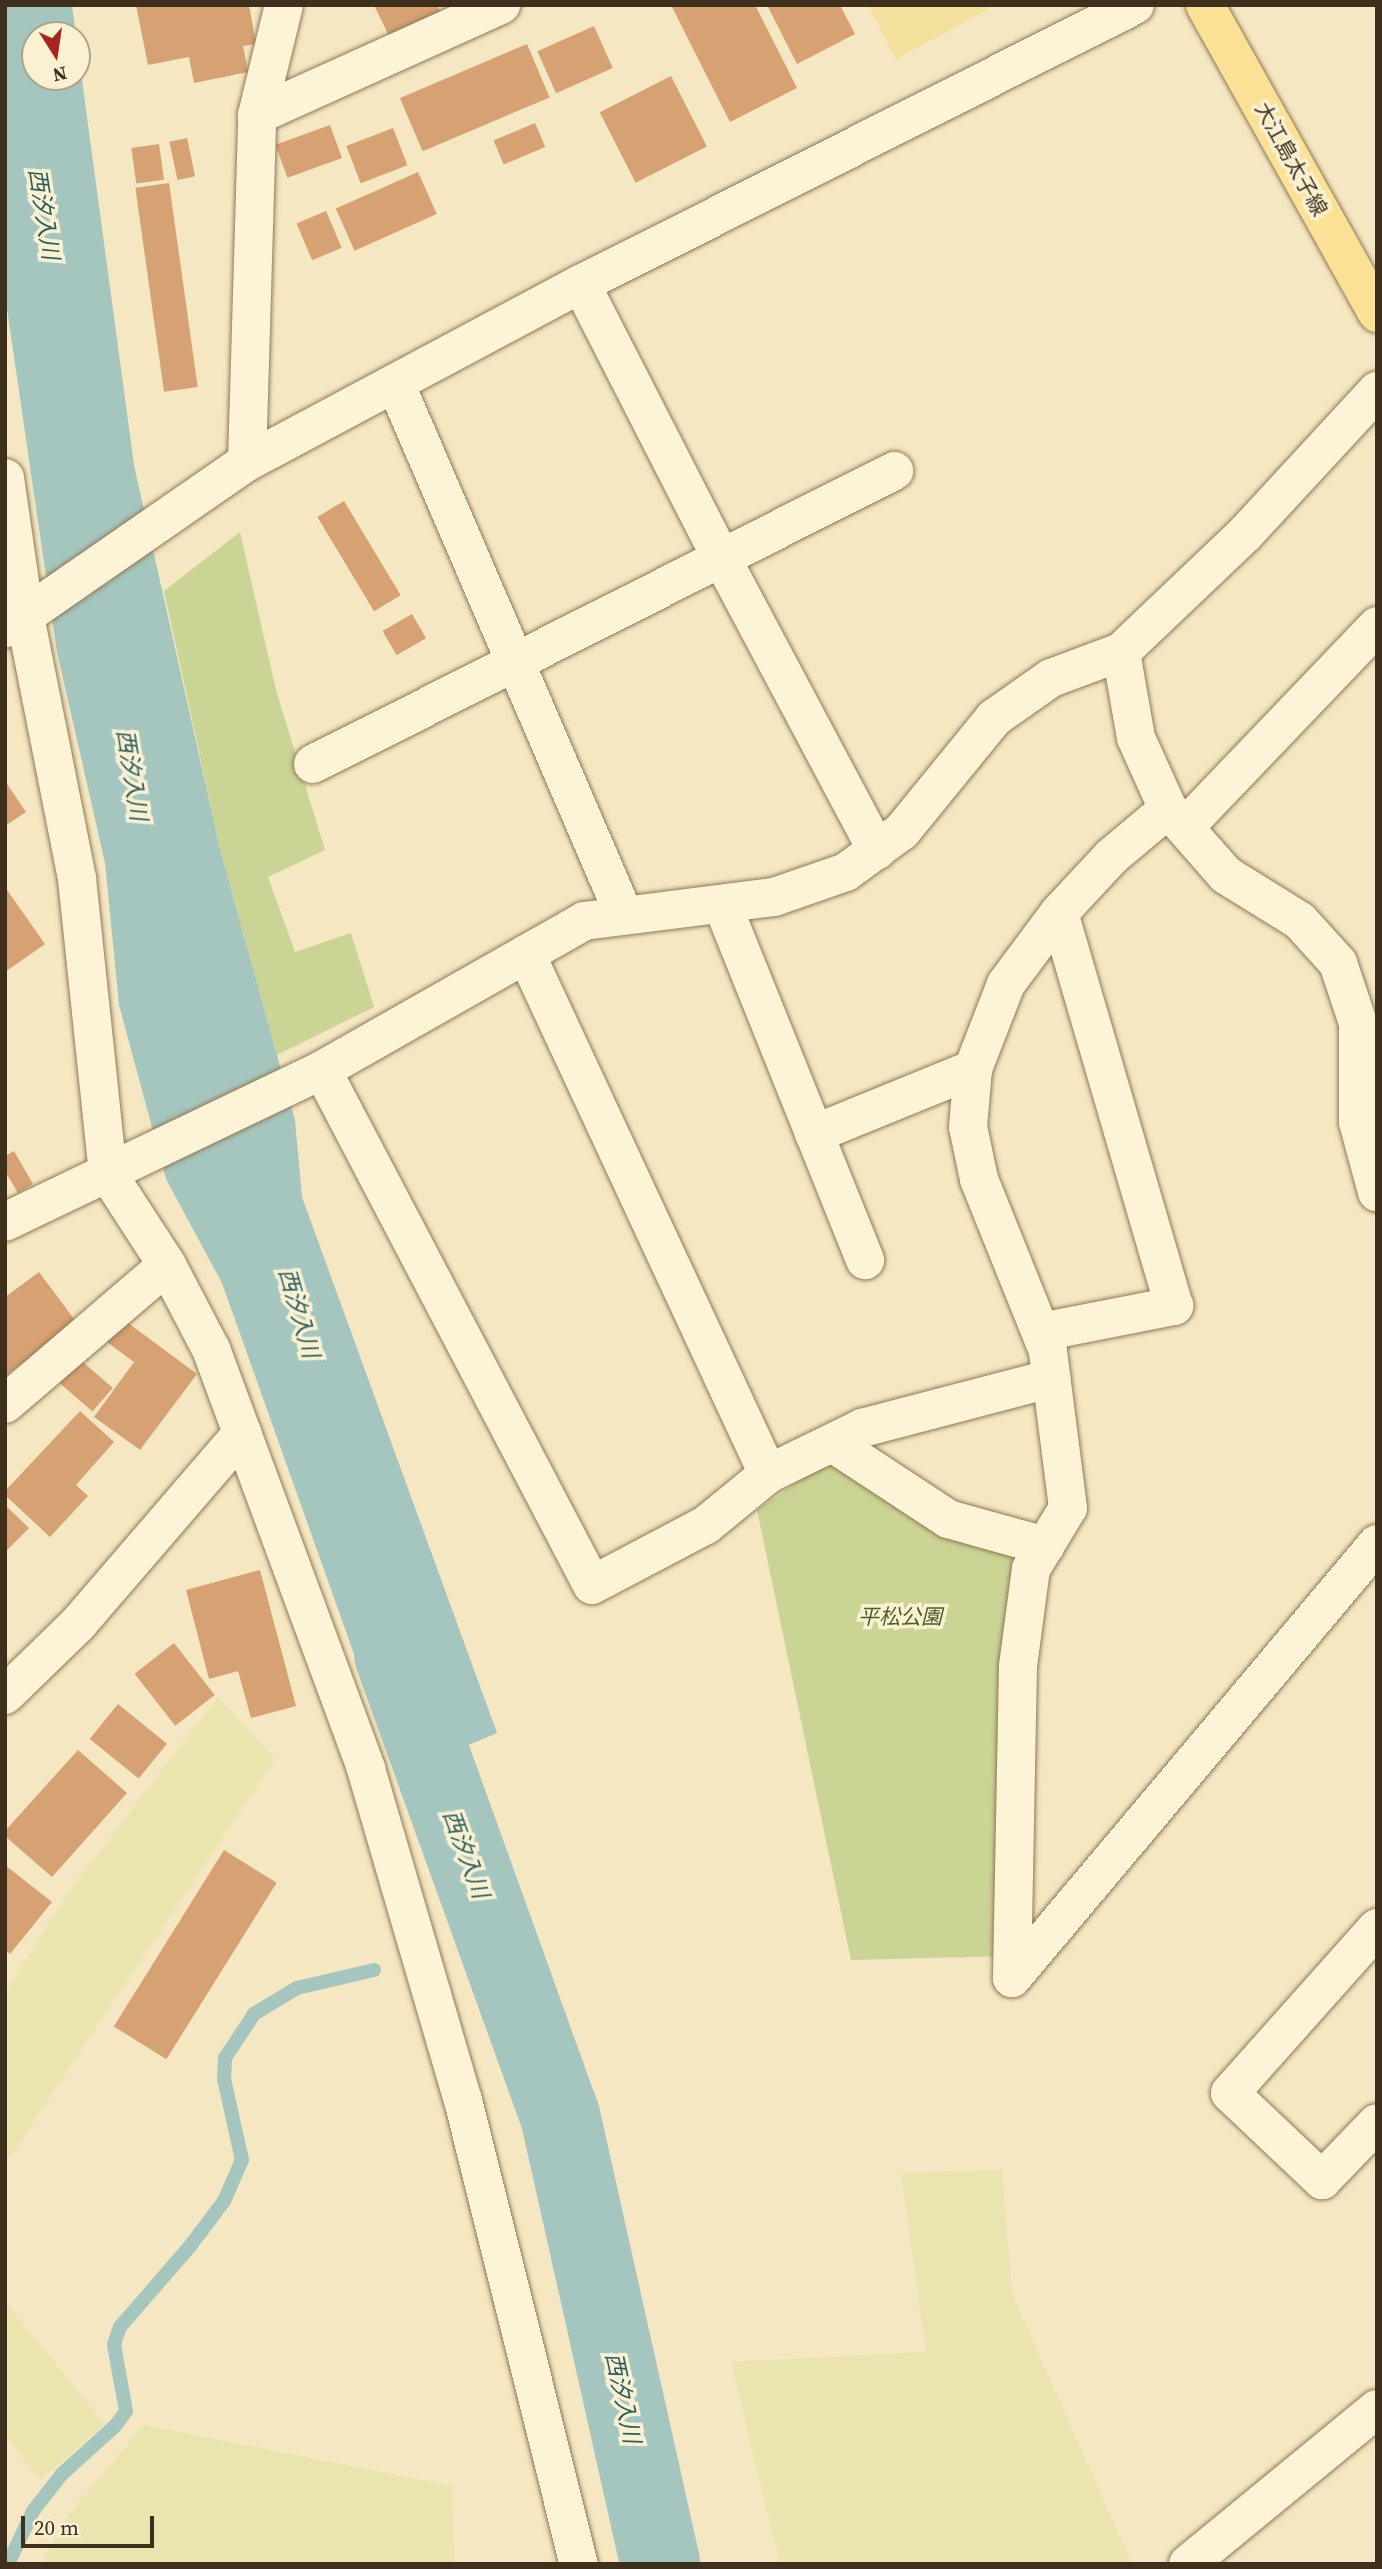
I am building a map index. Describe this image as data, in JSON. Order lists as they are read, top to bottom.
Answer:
{
  "streets": {
    "main road": ["大江島太子線"]
  },
  "water": ["西汐入川"],
  "parks": ["平松公園"],
  "scale_bar": "20 m",
  "north": "bottom"
}
